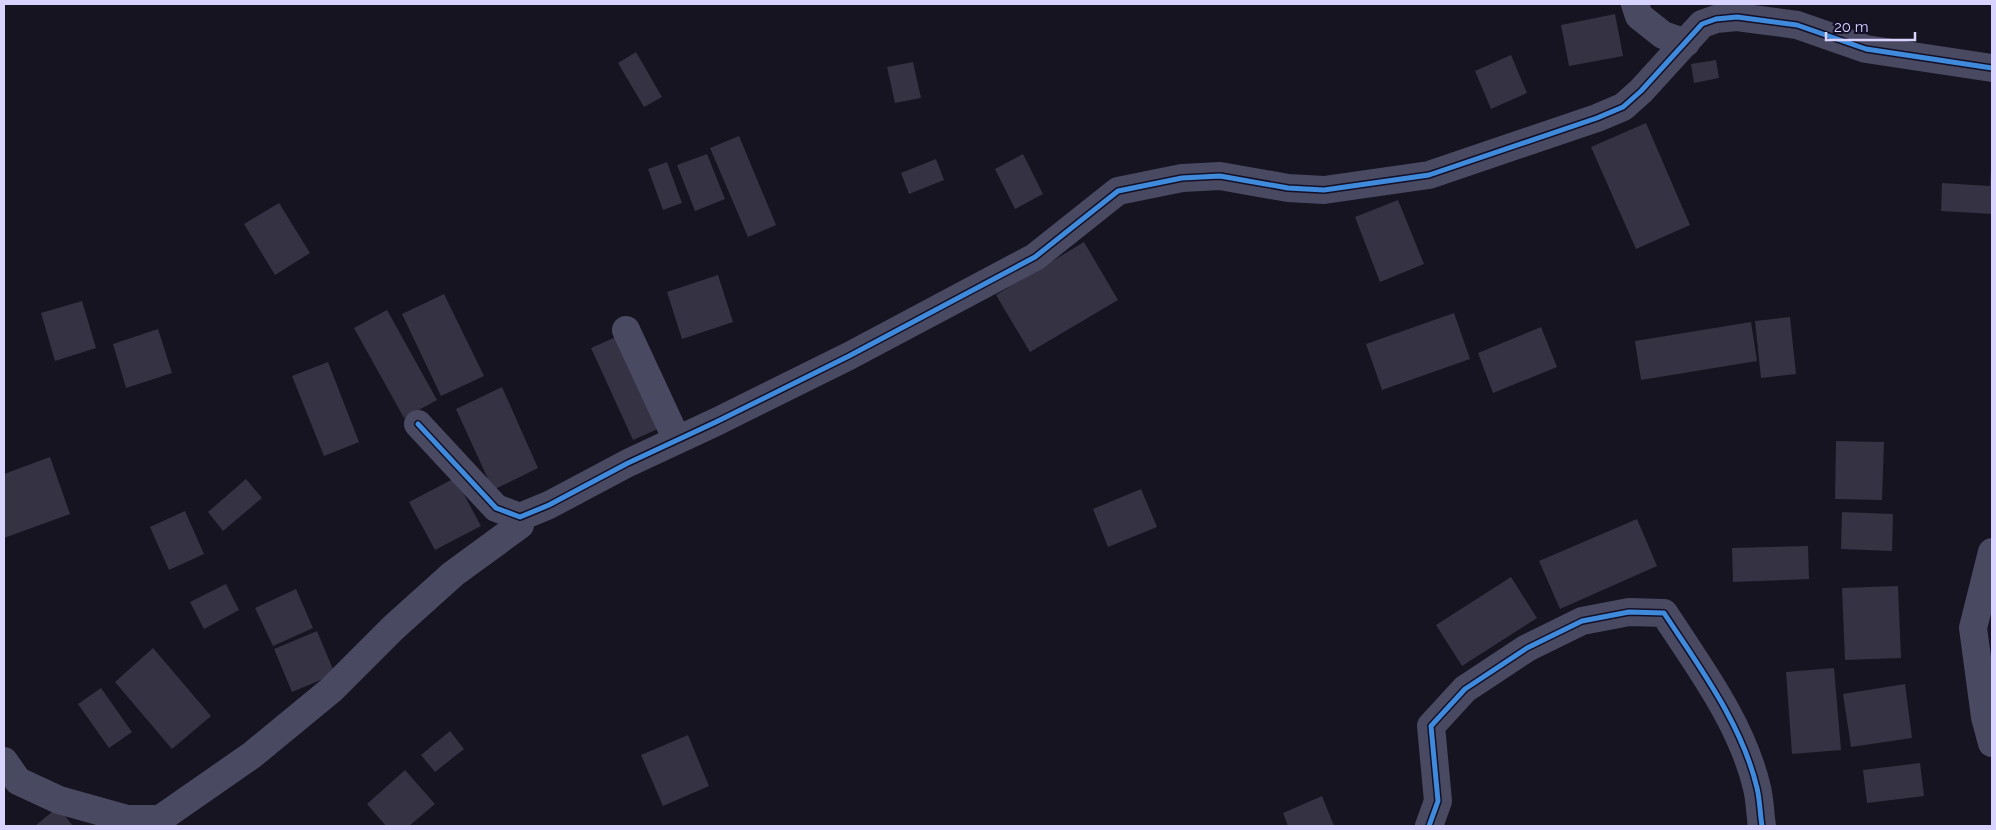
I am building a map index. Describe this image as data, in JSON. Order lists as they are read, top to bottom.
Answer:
{
  "scale_bar": "20 m"
}
